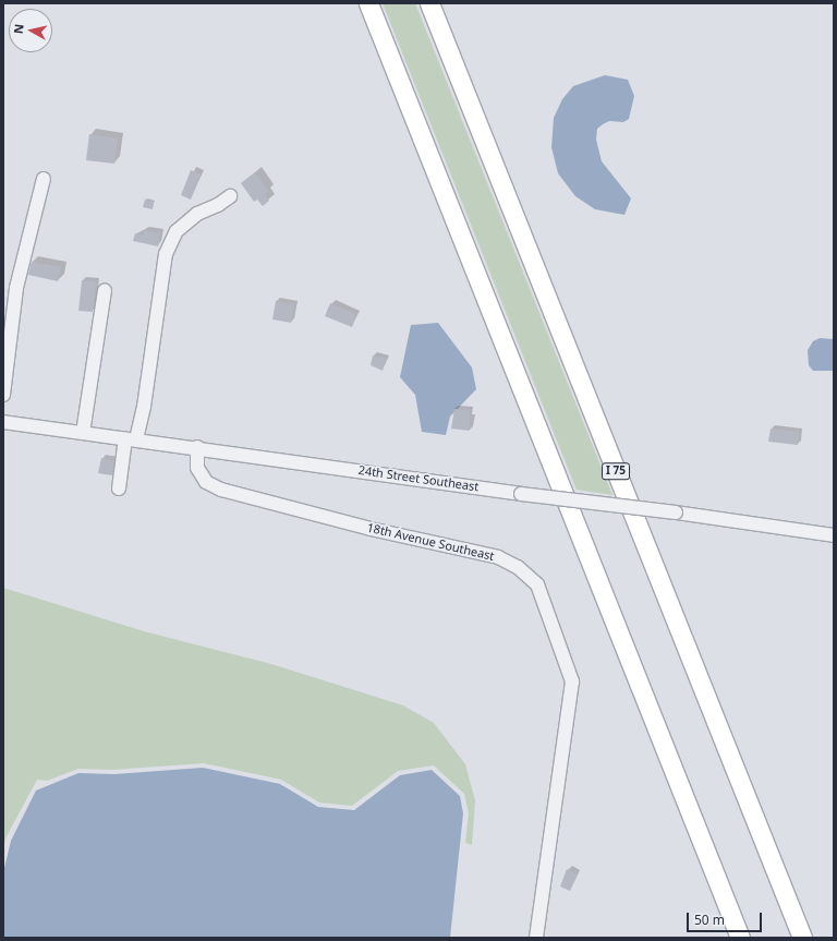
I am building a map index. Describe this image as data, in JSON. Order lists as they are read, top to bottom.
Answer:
{
  "streets": {
    "highway": ["I 75"],
    "street": ["24th Street Southeast", "18th Avenue Southeast"]
  },
  "crossings": [
    ["24th Street Southeast", "18th Avenue Southeast"]
  ],
  "scale_bar": "50 m",
  "north": "left"
}
